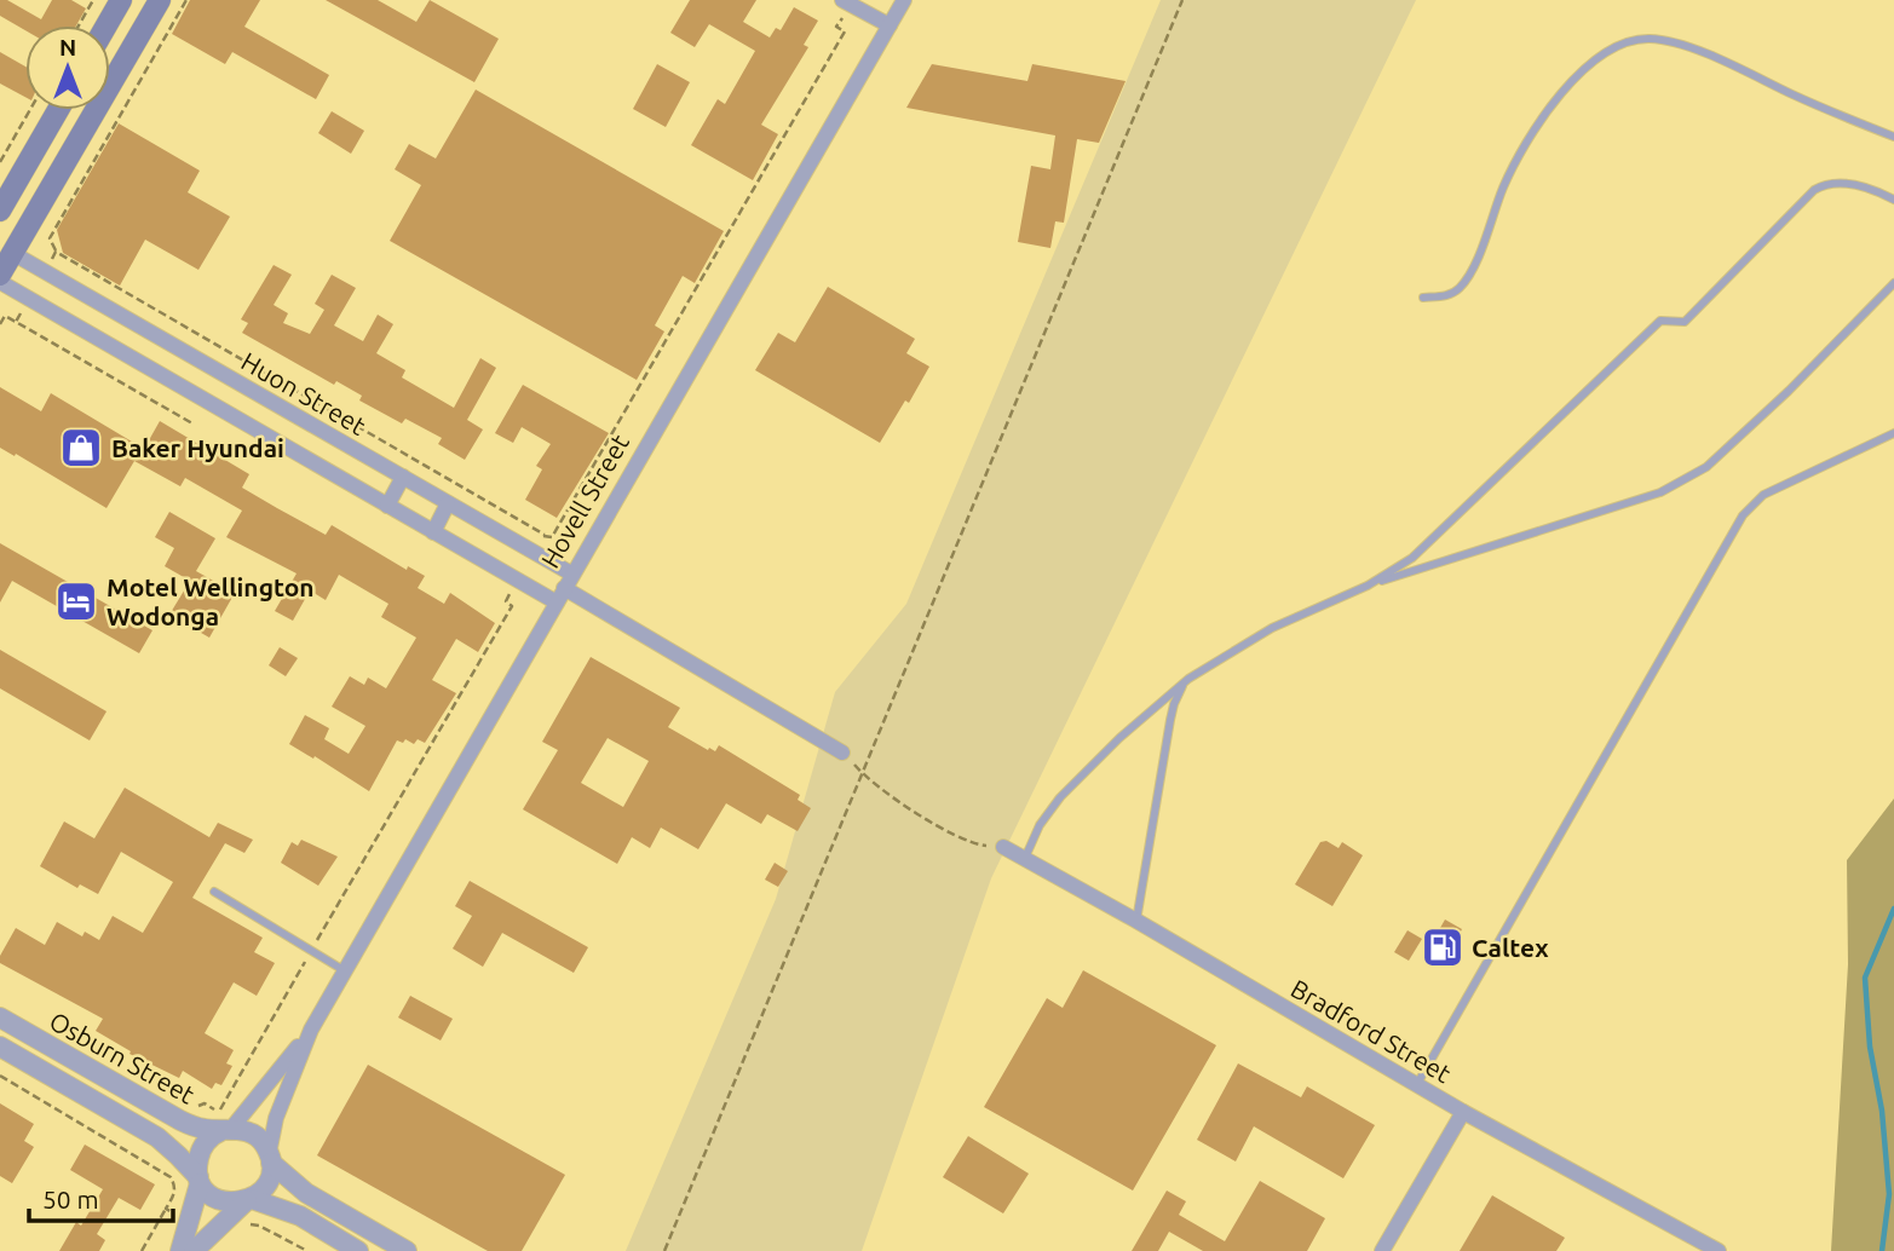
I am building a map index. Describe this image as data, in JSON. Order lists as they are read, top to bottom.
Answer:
{
  "streets": {
    "street": [
      "Huon Street",
      "Hovell Street",
      "Bradford Street",
      "Osburn Street"
    ]
  },
  "crossings": [
    ["Huon Street", "Hovell Street"],
    ["Hovell Street", "Osburn Street"]
  ],
  "places": {
    "shop": ["Baker Hyundai"],
    "hotel": ["Motel Wellington Wodonga"],
    "fuel station": ["Caltex"]
  },
  "scale_bar": "50 m",
  "north": "top"
}
